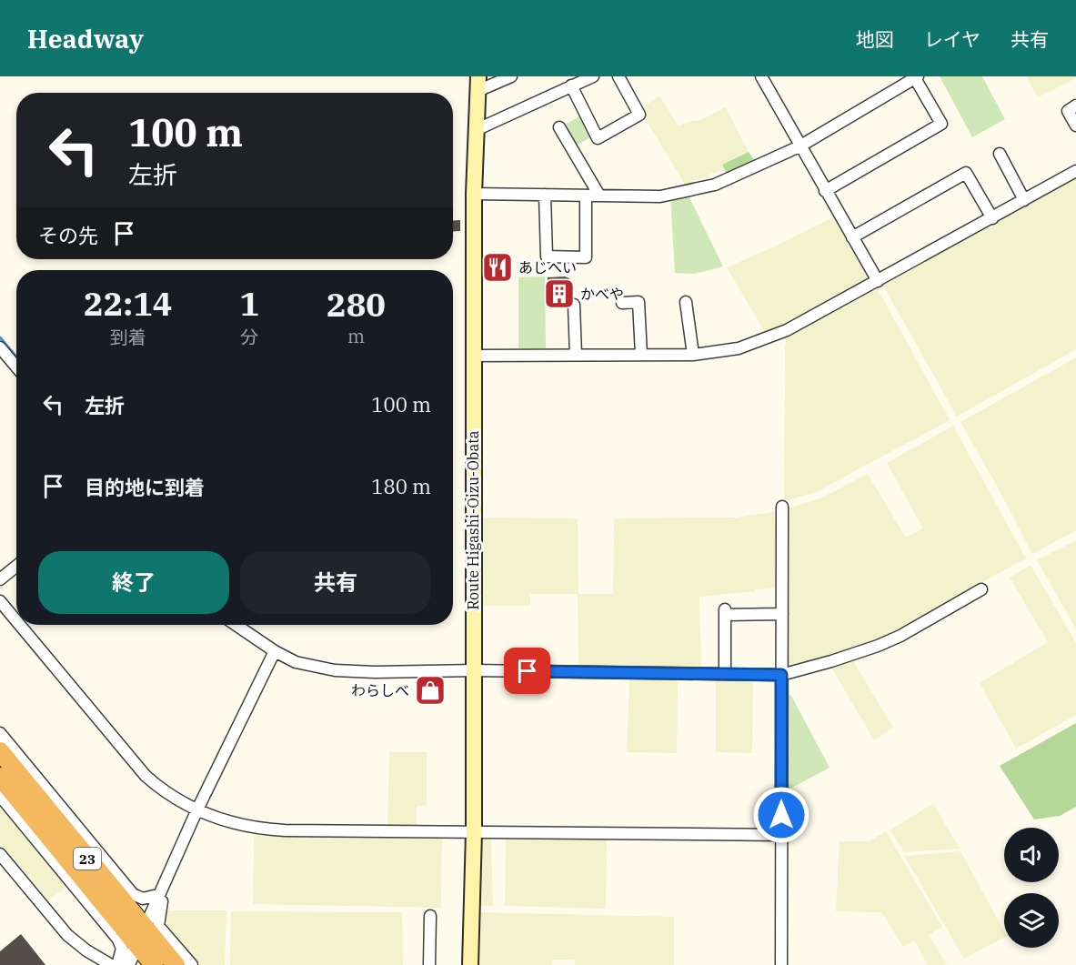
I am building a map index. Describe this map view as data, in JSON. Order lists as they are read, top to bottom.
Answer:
{
  "streets": {
    "highway": ["23"],
    "main road": ["Route Higashi-Oizu-Obata"]
  },
  "places": {
    "restaurant": ["あじへい"],
    "building": ["かべや"],
    "shop": ["わらしべ"]
  },
  "page": {
    "header": "Headway",
    "nav": ["地図", "レイヤ", "共有"],
    "turn": ["100 m", "左折"],
    "then": "その先",
    "eta": [
      "22:14",
      "到着",
      "1",
      "分",
      "280",
      "m"
    ],
    "list": [
      {
        "name": "左折",
        "value": "100 m"
      },
      {
        "name": "目的地に到着",
        "value": "180 m"
      }
    ],
    "buttons": ["終了", "共有"]
  }
}
